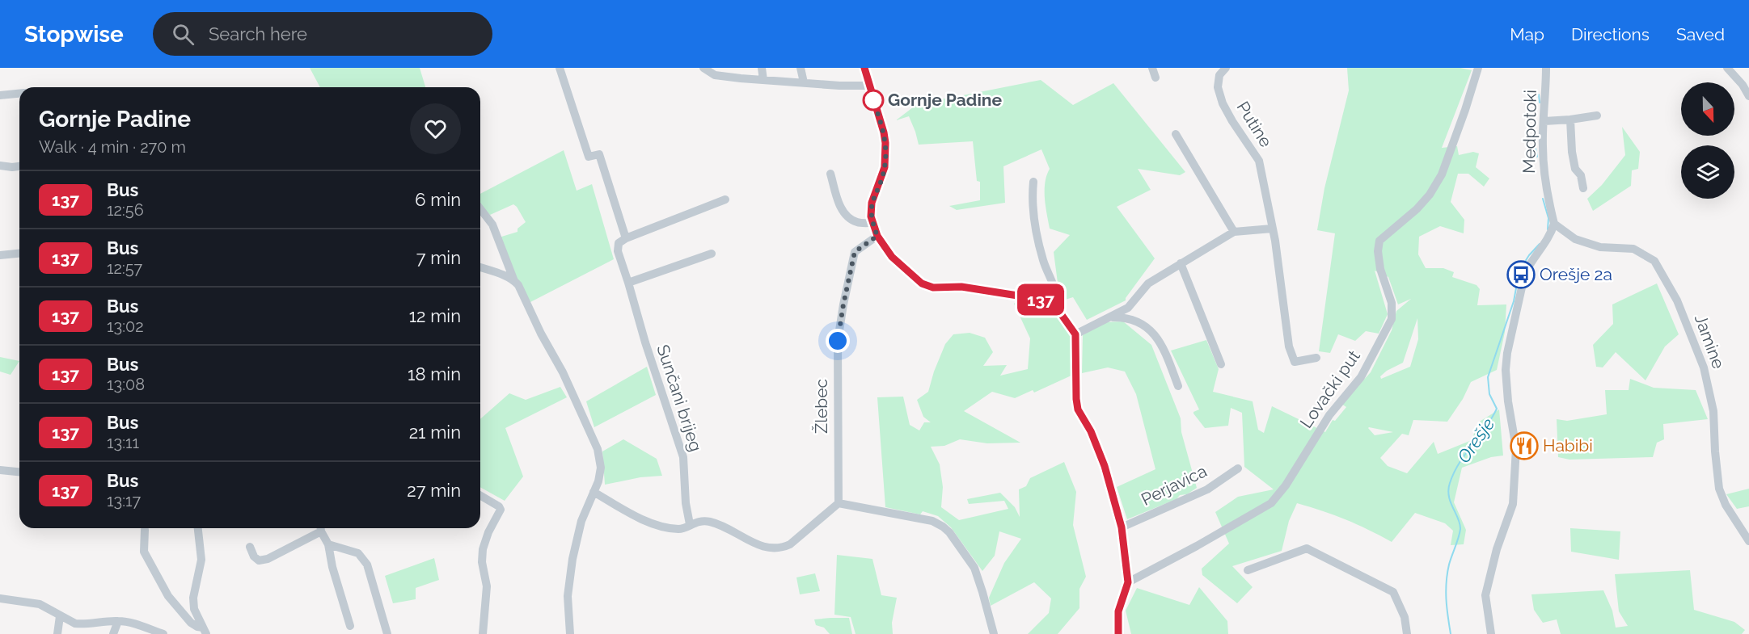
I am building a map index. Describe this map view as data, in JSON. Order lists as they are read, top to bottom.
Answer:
{
  "streets": {
    "street": [
      "Putine",
      "Medpotoki",
      "Jamine",
      "Lovački put",
      "Sunčani brijeg",
      "Žlebec",
      "Perjavica"
    ]
  },
  "crossings": [
    ["Medpotoki", "Jamine"],
    ["Lovački put", "Perjavica"]
  ],
  "water": ["Orešje"],
  "places": {
    "other": ["Gornje Padine"],
    "bus stop": ["Orešje 2a"],
    "restaurant": ["Habibi"]
  },
  "lines": ["bus line 137"],
  "north": "bottom",
  "page": {
    "header": "Stopwise",
    "search": "Search here",
    "nav": ["Map", "Directions", "Saved"],
    "on_map": "137",
    "heading": ["Gornje Padine", "Walk · 4 min · 270 m"],
    "list": [
      {
        "mark": "137",
        "name": "Bus",
        "note": "12:56",
        "value": "6 min"
      },
      {
        "mark": "137",
        "name": "Bus",
        "note": "12:57",
        "value": "7 min"
      },
      {
        "mark": "137",
        "name": "Bus",
        "note": "13:02",
        "value": "12 min"
      },
      {
        "mark": "137",
        "name": "Bus",
        "note": "13:08",
        "value": "18 min"
      },
      {
        "mark": "137",
        "name": "Bus",
        "note": "13:11",
        "value": "21 min"
      },
      {
        "mark": "137",
        "name": "Bus",
        "note": "13:17",
        "value": "27 min"
      }
    ]
  }
}
